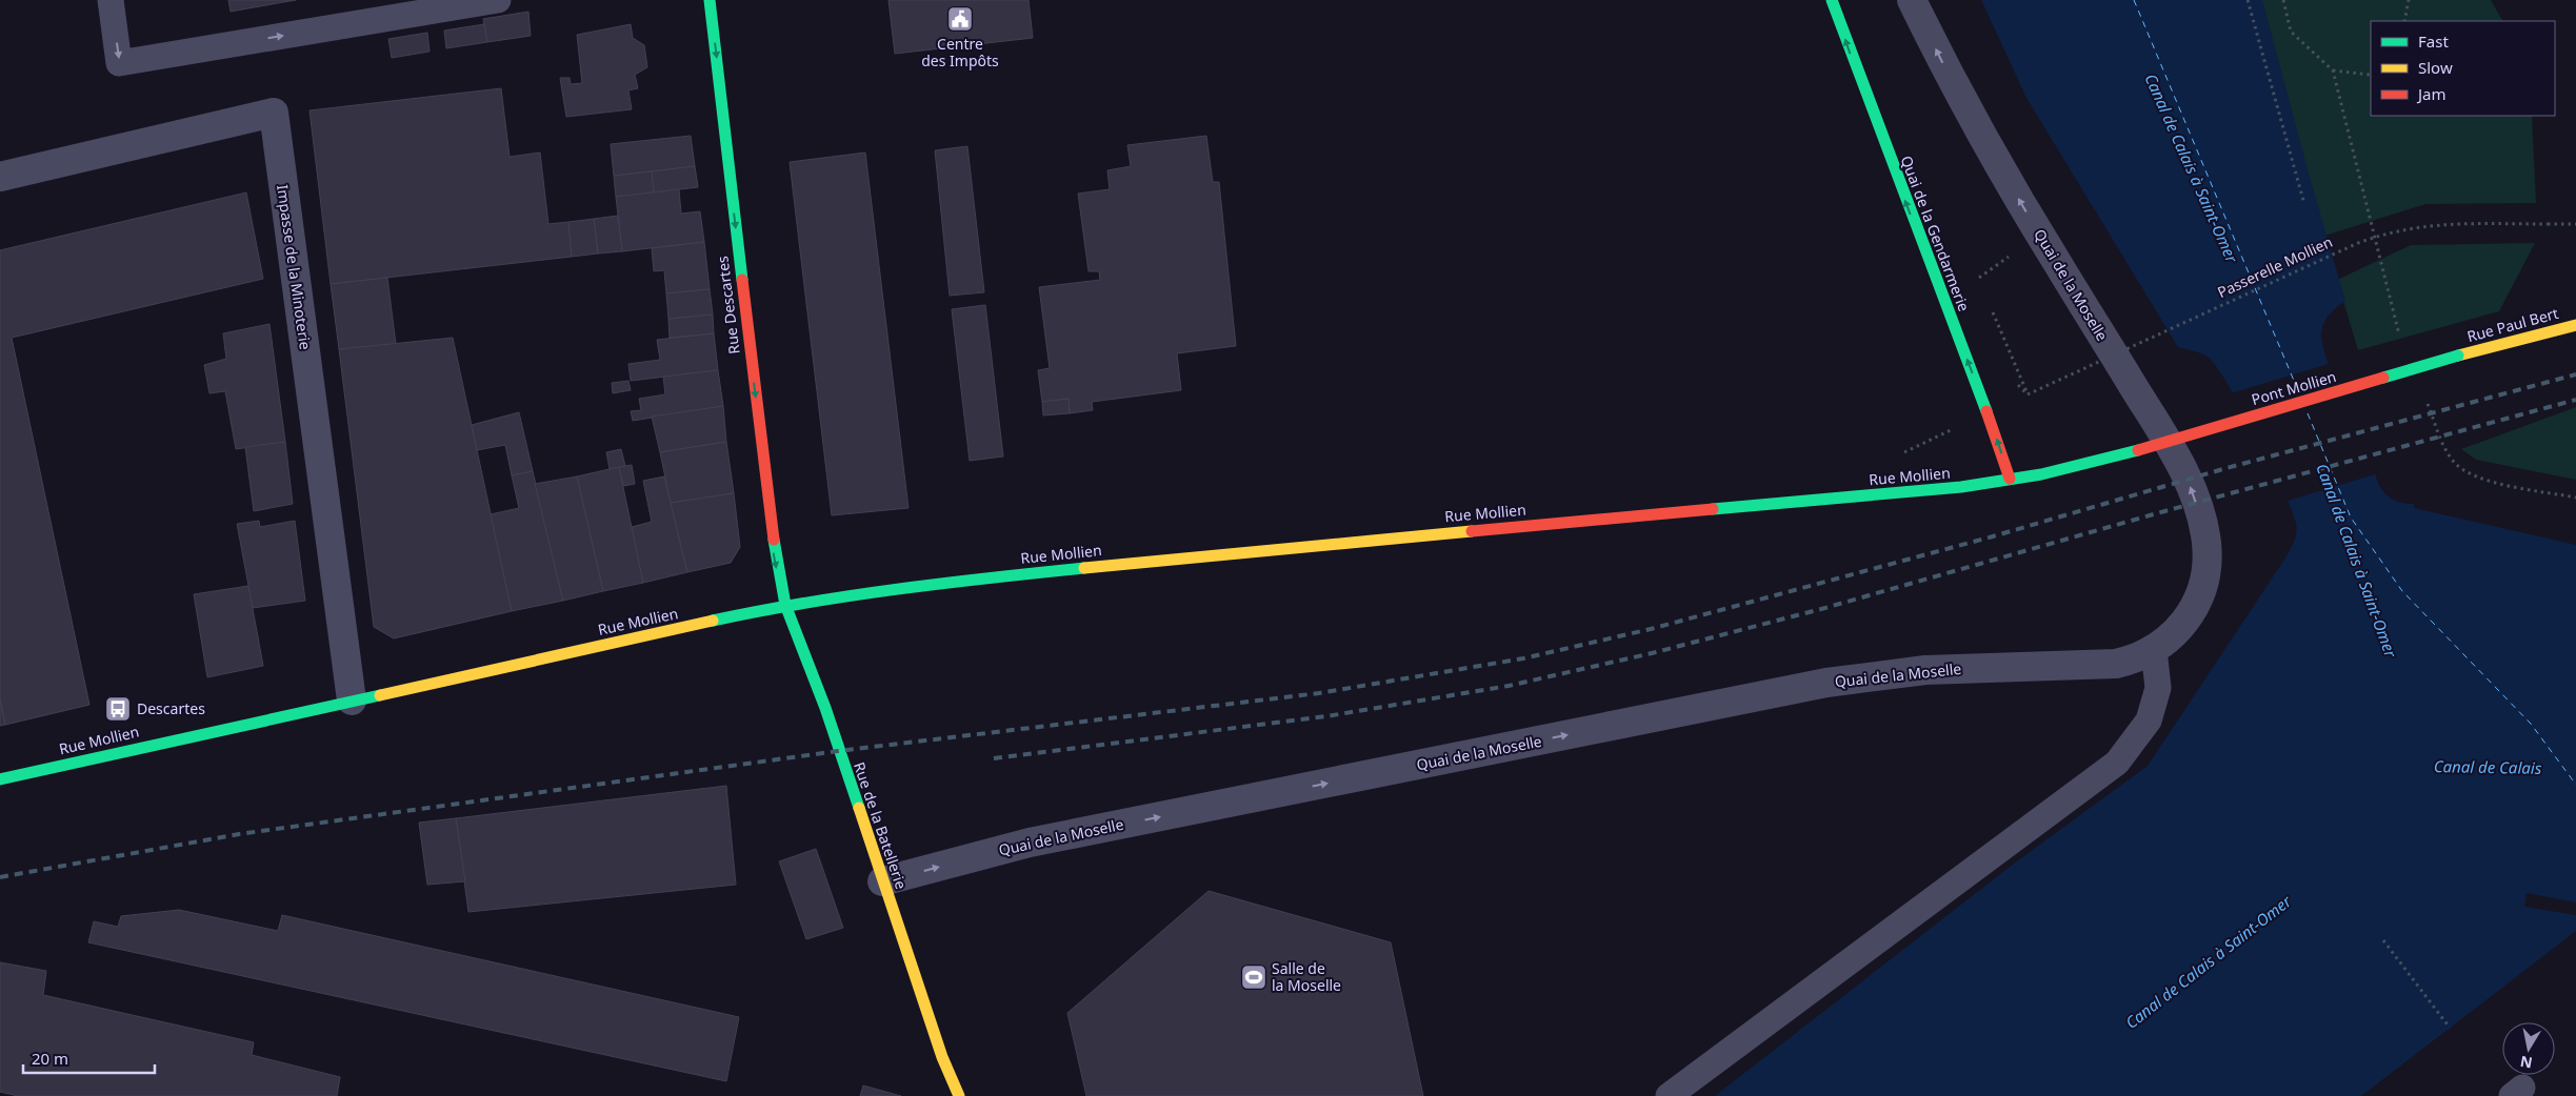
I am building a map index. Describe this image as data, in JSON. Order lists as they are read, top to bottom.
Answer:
{
  "streets": {
    "street": [
      "Quai de la Gendarmerie",
      "Impasse de la Minoterie",
      "Quai de la Moselle",
      "Rue Descartes",
      "Rue Paul Bert",
      "Pont Mollien",
      "Rue Mollien",
      "Rue de la Batellerie"
    ],
    "path": ["Passerelle Mollien"]
  },
  "crossings": [
    ["Quai de la Gendarmerie", "Passerelle Mollien"],
    ["Quai de la Gendarmerie", "Rue Mollien"],
    ["Impasse de la Minoterie", "Rue Mollien"],
    ["Quai de la Moselle", "Rue de la Batellerie"],
    ["Rue Descartes", "Rue Mollien"],
    ["Rue Descartes", "Rue de la Batellerie"],
    ["Rue Paul Bert", "Pont Mollien"],
    ["Pont Mollien", "Rue Mollien"],
    ["Rue Mollien", "Rue de la Batellerie"]
  ],
  "one_way": ["Quai de la Gendarmerie", "Rue Descartes"],
  "water": ["Canal de Calais à Saint-Omer", "Canal de Calais"],
  "places": {
    "public building": ["Centre des Impôts"],
    "bus stop": ["Descartes"],
    "sports": ["Salle de la Moselle"]
  },
  "legend": ["Fast", "Slow", "Jam"],
  "scale_bar": "20 m",
  "north": "bottom"
}
